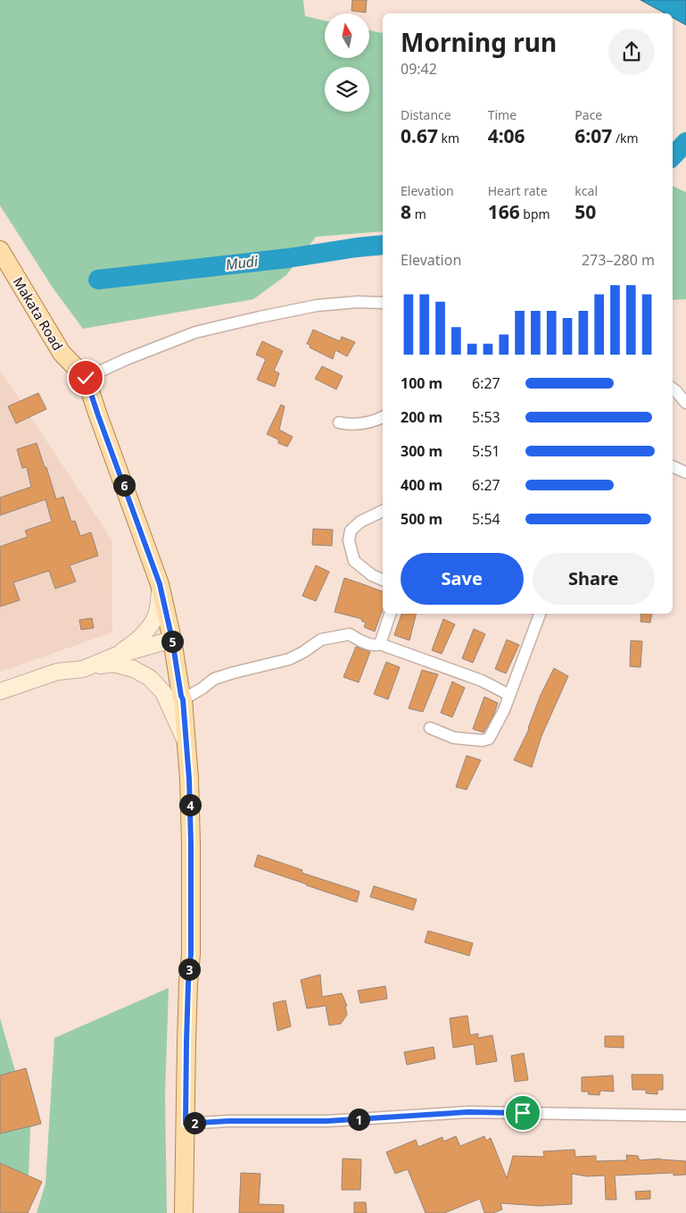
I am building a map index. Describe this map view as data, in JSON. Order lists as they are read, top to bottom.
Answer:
{
  "streets": {
    "main road": ["Makata Road"]
  },
  "water": ["Mudi"],
  "north": "top",
  "page": {
    "heading": ["Morning run", "09:42"],
    "stats": [
      ["Distance", "0.67 km"],
      ["Time", "4:06"],
      ["Pace", "6:07 /km"],
      ["Elevation", "8 m"],
      ["Heart rate", "166 bpm"],
      ["kcal", "50"]
    ],
    "chart": ["Elevation", "273–280 m"],
    "list": [
      {
        "name": "100 m",
        "note": "6:27"
      },
      {
        "name": "200 m",
        "note": "5:53"
      },
      {
        "name": "300 m",
        "note": "5:51"
      },
      {
        "name": "400 m",
        "note": "6:27"
      },
      {
        "name": "500 m",
        "note": "5:54"
      }
    ],
    "pins": [
      "6",
      "5",
      "4",
      "3",
      "1",
      "2"
    ],
    "buttons": ["Save", "Share"]
  }
}
